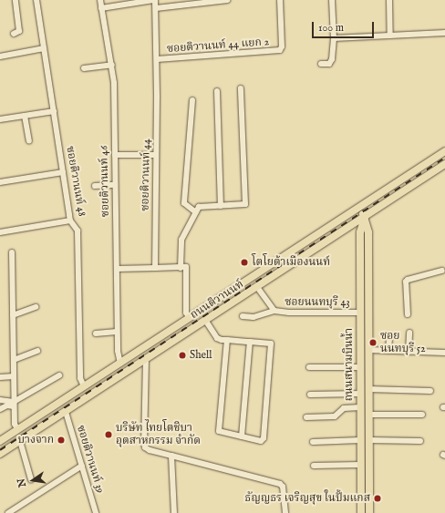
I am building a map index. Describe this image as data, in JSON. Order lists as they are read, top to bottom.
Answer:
{
  "streets": {
    "main road": ["ถนนติวานนท์", "ถนนสนามบินน้ำ"],
    "street": [
      "ซอยติวานนท์ 44 แยก 2",
      "ซอยติวานนท์ 44",
      "ซอยติวานนท์ 48",
      "ซอยติวานนท์ 46",
      "ซอยนนทบุรี 43",
      "ซอยติวานนท์ 39"
    ]
  },
  "crossings": [
    ["ซอยติวานนท์ 44 แยก 2", "ซอยติวานนท์ 44"],
    ["ซอยติวานนท์ 48", "ถนนติวานนท์"],
    ["ซอยติวานนท์ 46", "ถนนติวานนท์"],
    ["ถนนติวานนท์", "ถนนสนามบินน้ำ"],
    ["ถนนติวานนท์", "ซอยติวานนท์ 39"],
    ["ซอยนนทบุรี 43", "ถนนสนามบินน้ำ"]
  ],
  "places": [
    "โตโยต้าเมืองนนท์",
    "ซอย นนทบุรี 52",
    "Shell",
    "บริษัท ไทยโตชิบา อุตสาหกรรม จำกัด",
    "บางจาก",
    "ธัญญธร เจริญสุข ในปั้มแกส"
  ],
  "scale_bar": "100 m",
  "north": "left"
}
